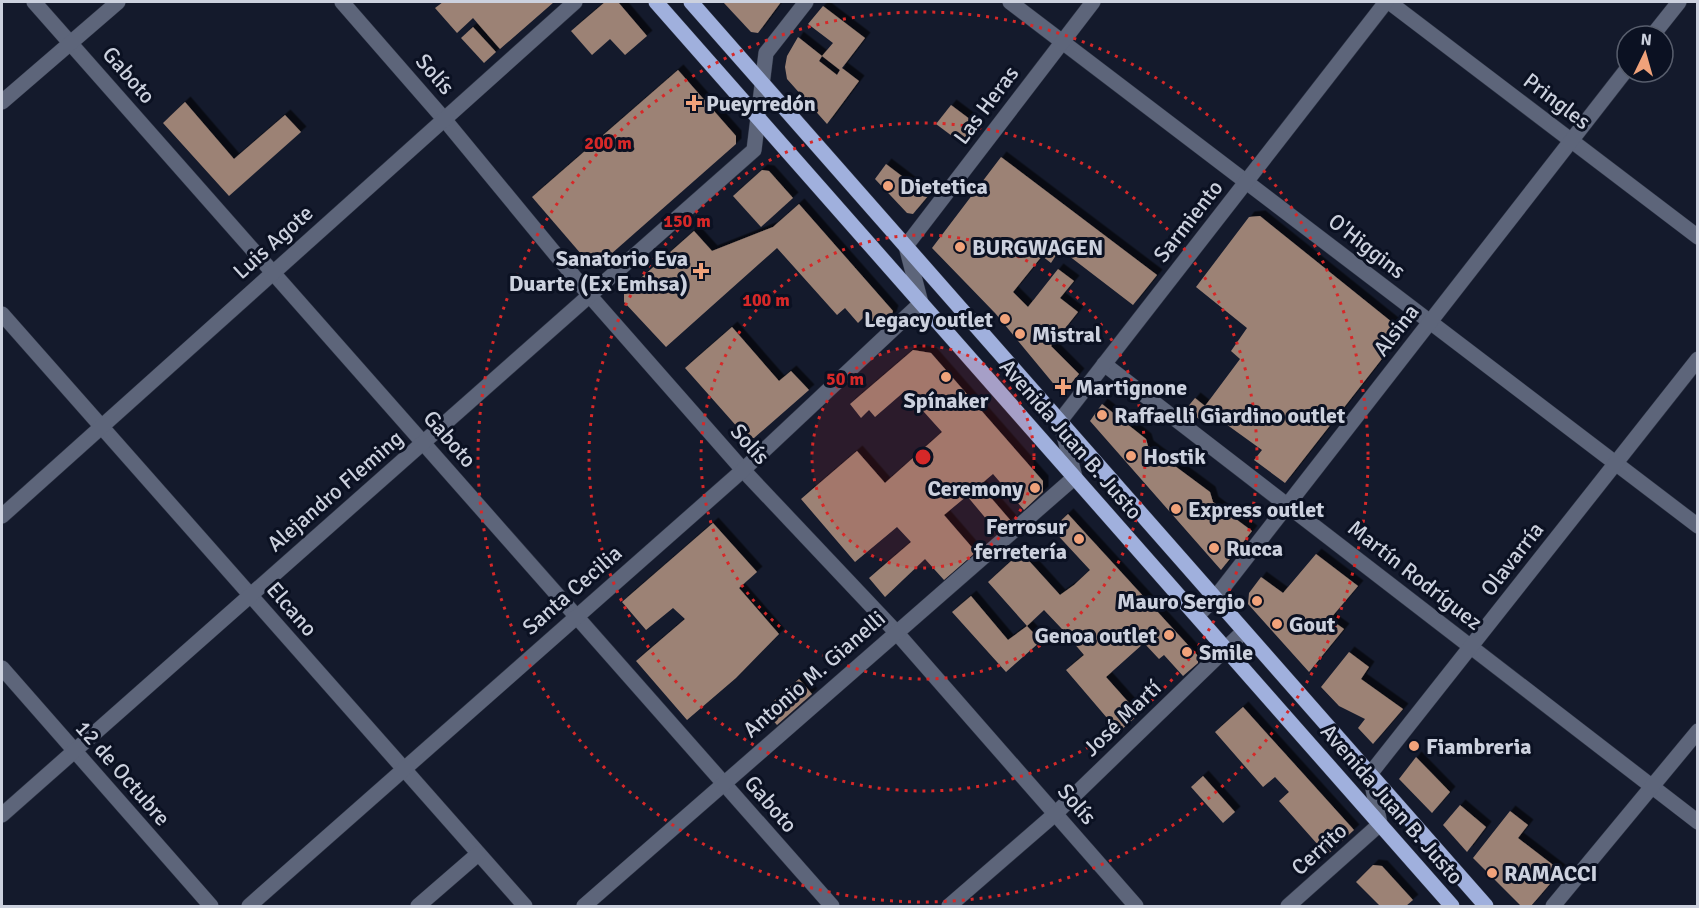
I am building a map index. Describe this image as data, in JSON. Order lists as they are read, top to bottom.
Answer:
{
  "streets": {
    "main road": ["Avenida Juan B. Justo"],
    "street": [
      "Solís",
      "Gaboto",
      "Pringles",
      "Las Heras",
      "Sarmiento",
      "Luis Agote",
      "O'Higgins",
      "Alsina",
      "Alejandro Fleming",
      "Olavarría",
      "Martín Rodríguez",
      "Santa Cecilia",
      "Elcano",
      "Antonio M. Gianelli",
      "José Martí",
      "12 de Octubre",
      "Cerrito"
    ]
  },
  "crossings": [
    ["Solís", "Luis Agote"],
    ["Solís", "Alejandro Fleming"],
    ["Solís", "Santa Cecilia"],
    ["Solís", "Antonio M. Gianelli"],
    ["Solís", "José Martí"],
    ["Gaboto", "Luis Agote"],
    ["Gaboto", "Alejandro Fleming"],
    ["Gaboto", "Santa Cecilia"],
    ["Gaboto", "Antonio M. Gianelli"],
    ["Pringles", "Sarmiento"],
    ["Pringles", "Alsina"],
    ["Las Heras", "O'Higgins"],
    ["Las Heras", "Avenida Juan B. Justo"],
    ["Sarmiento", "O'Higgins"],
    ["Sarmiento", "Avenida Juan B. Justo"],
    ["Sarmiento", "Martín Rodríguez"],
    ["Luis Agote", "Elcano"],
    ["O'Higgins", "Alsina"],
    ["O'Higgins", "Olavarría"],
    ["Alsina", "Avenida Juan B. Justo"],
    ["Alsina", "Martín Rodríguez"],
    ["Avenida Juan B. Justo", "Alejandro Fleming"],
    ["Avenida Juan B. Justo", "Olavarría"],
    ["Avenida Juan B. Justo", "Santa Cecilia"],
    ["Avenida Juan B. Justo", "Antonio M. Gianelli"],
    ["Avenida Juan B. Justo", "José Martí"],
    ["Avenida Juan B. Justo", "Cerrito"],
    ["Alejandro Fleming", "Elcano"],
    ["Alejandro Fleming", "12 de Octubre"],
    ["Olavarría", "Martín Rodríguez"],
    ["Santa Cecilia", "Elcano"]
  ],
  "places": {
    "health": ["Pueyrredón", "Sanatorio Eva Duarte (Ex Emhsa)", "Martignone"],
    "other": [
      "Dietetica",
      "BURGWAGEN",
      "Legacy outlet",
      "Mistral",
      "Spínaker",
      "Raffaelli Giardino outlet",
      "Hostik",
      "Ceremony",
      "Express outlet",
      "Ferrosur ferretería",
      "Rucca",
      "Mauro Sergio",
      "Gout",
      "Genoa outlet",
      "Smile",
      "Fiambreria",
      "RAMACCI"
    ]
  },
  "north": "top",
  "rings": [
    "200 m",
    "150 m",
    "100 m",
    "50 m"
  ]
}
